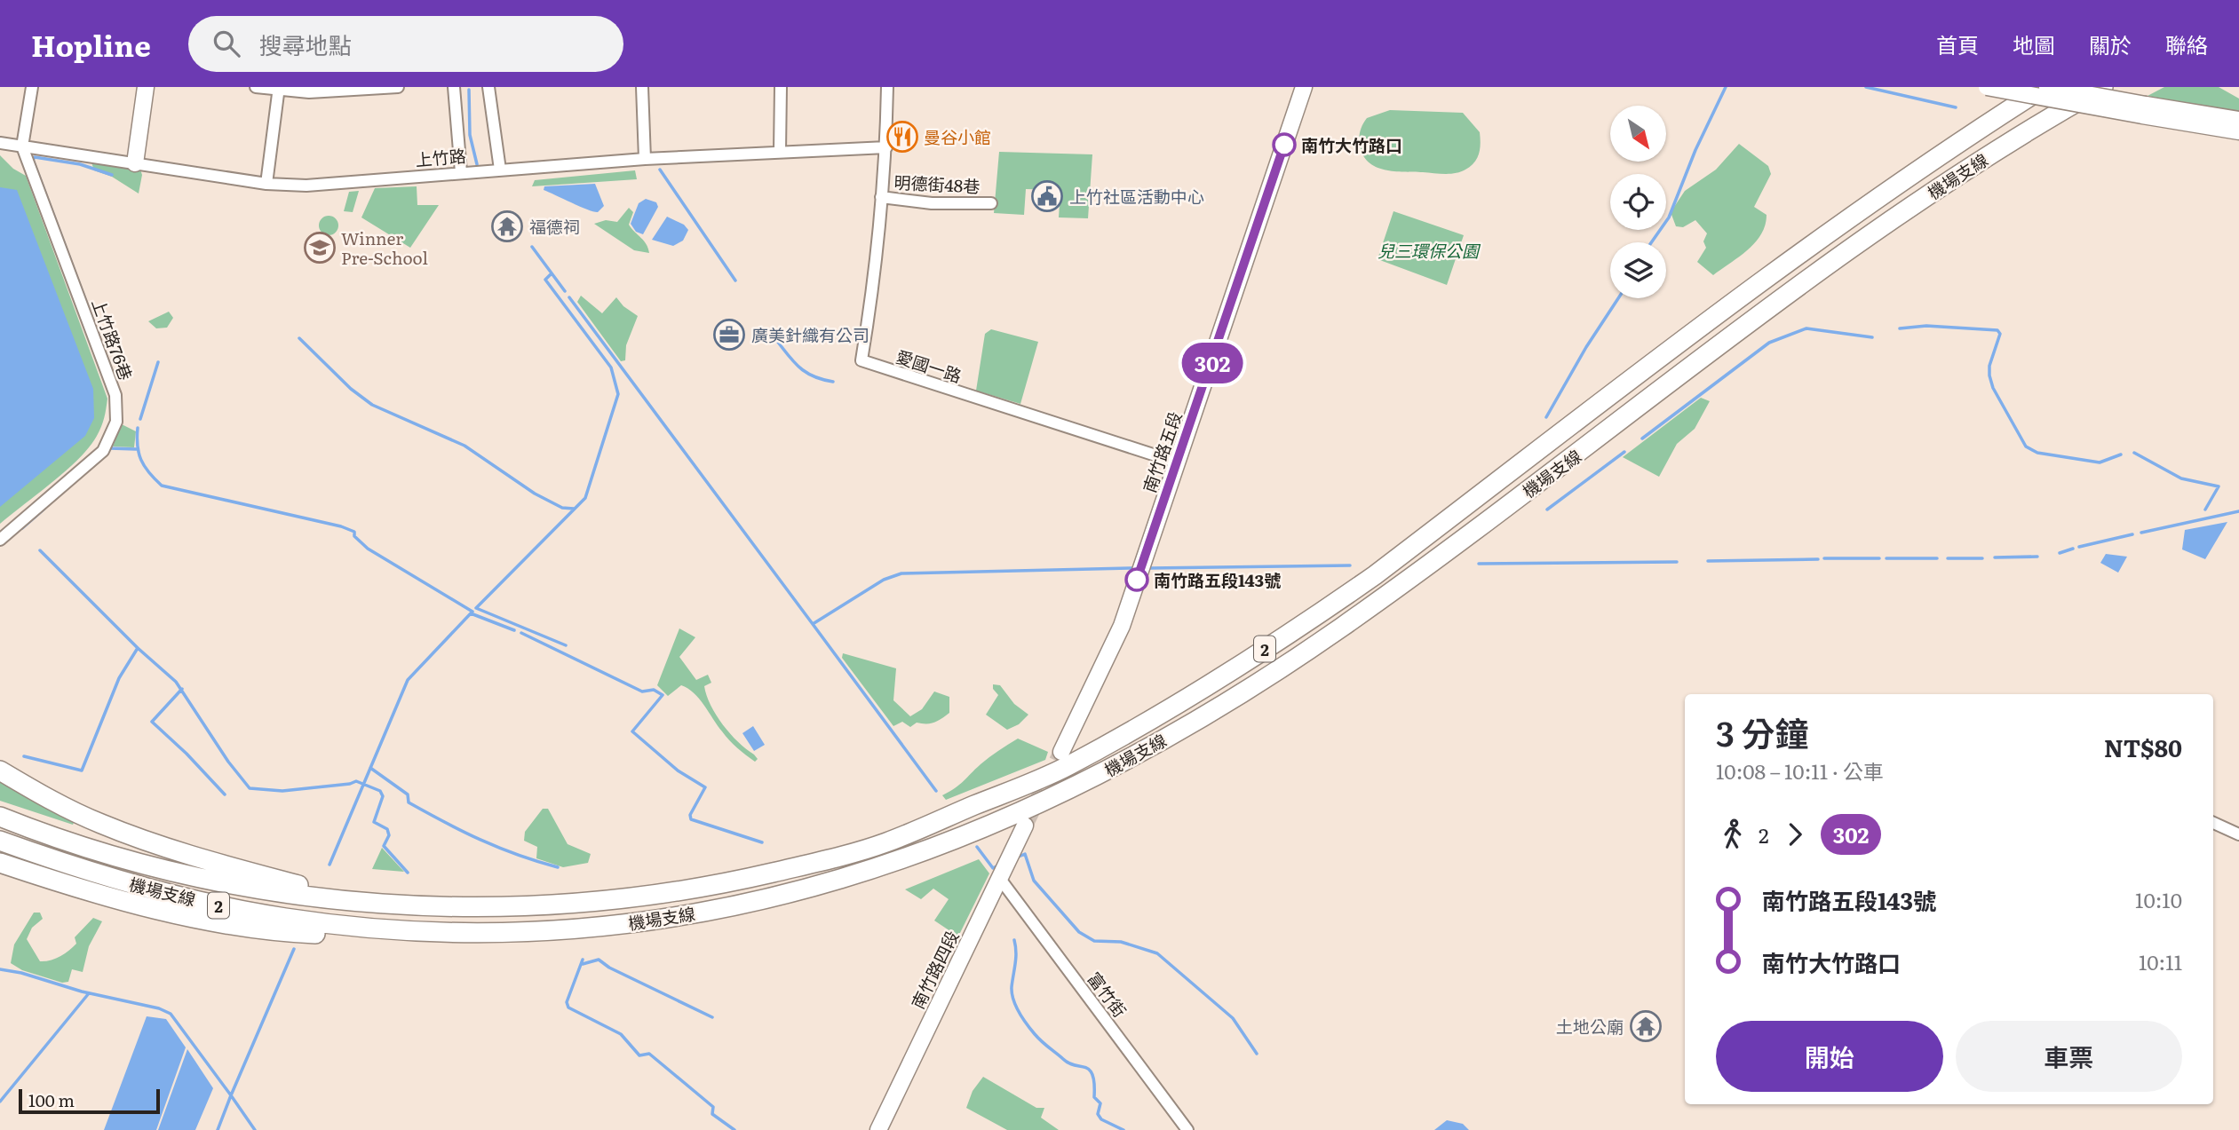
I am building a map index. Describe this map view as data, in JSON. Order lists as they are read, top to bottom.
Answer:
{
  "streets": {
    "highway": ["機場支線", "2"],
    "street": [
      "上竹路",
      "明德街48巷",
      "上竹路76巷",
      "愛國一路",
      "南竹路五段",
      "南竹路四段",
      "富竹街"
    ]
  },
  "crossings": [
    ["上竹路", "上竹路76巷"],
    ["上竹路", "愛國一路"],
    ["明德街48巷", "愛國一路"],
    ["愛國一路", "南竹路五段"],
    ["南竹路四段", "富竹街"]
  ],
  "parks": ["兒三環保公園"],
  "places": {
    "restaurant": ["曼谷小館"],
    "other": ["南竹大竹路口", "南竹路五段143號"],
    "public building": ["上竹社區活動中心"],
    "temple": ["福德祠", "土地公廟"],
    "school or university": ["Winner Pre-School"],
    "office": ["廣美針織有公司"]
  },
  "lines": ["bus line 302"],
  "scale_bar": "100 m",
  "north": "bottom right",
  "page": {
    "header": "Hopline",
    "search": "搜尋地點",
    "nav": [
      "首頁",
      "地圖",
      "關於",
      "聯絡"
    ],
    "on_map": "302",
    "heading": ["3 分鐘", "10:08 – 10:11 · 公車", "NT$80"],
    "legs": ["2", "302"],
    "list": [
      {
        "name": "南竹路五段143號",
        "value": "10:10"
      },
      {
        "name": "南竹大竹路口",
        "value": "10:11"
      }
    ],
    "buttons": ["開始", "車票"],
    "scale": "100 m"
  }
}
